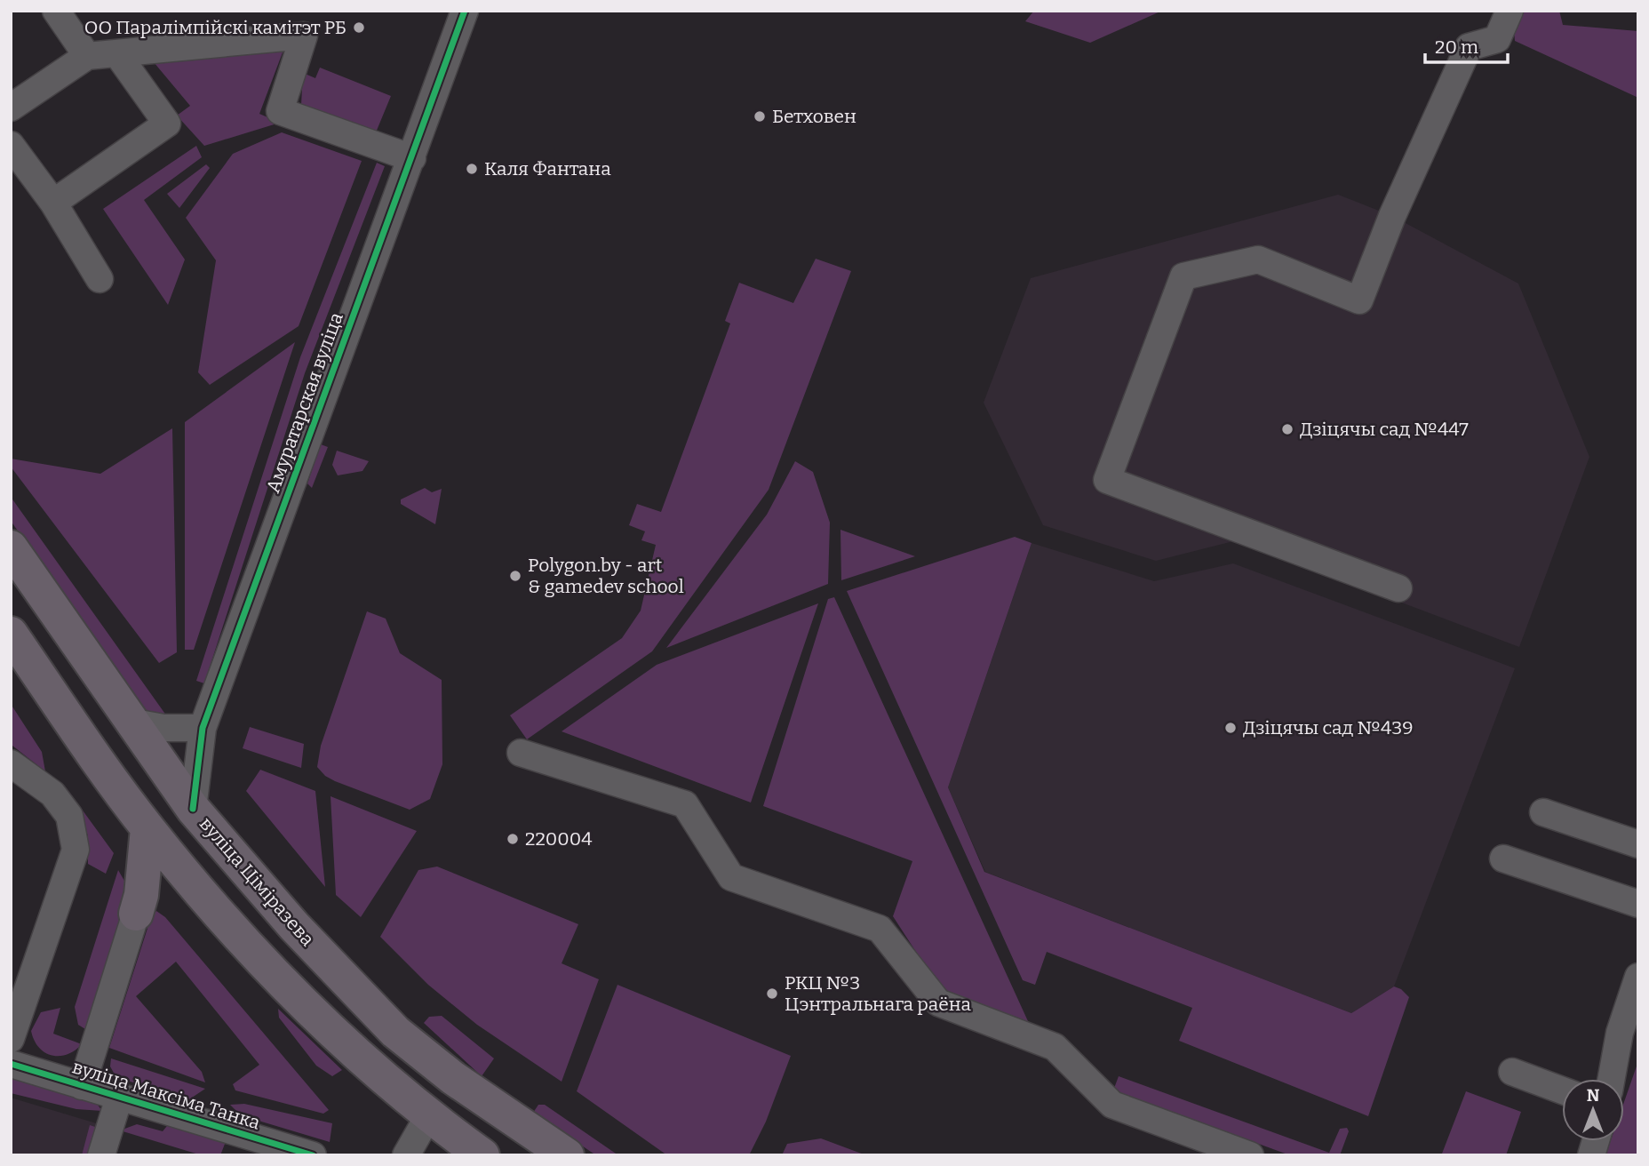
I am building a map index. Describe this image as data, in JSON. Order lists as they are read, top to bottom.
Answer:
{
  "streets": {
    "main road": ["вуліца Ціміразева"],
    "street": ["Амуратарская вуліца", "вуліца Максіма Танка"]
  },
  "crossings": [
    ["Амуратарская вуліца", "вуліца Ціміразева"]
  ],
  "places": [
    "OO Паралімпійскі камітэт РБ",
    "Бетховен",
    "Каля Фантана",
    "Дзіцячы сад №447",
    "Polygon.by - art & gamedev school",
    "Дзіцячы сад №439",
    "220004",
    "РКЦ №3 Цэнтральнага раёна"
  ],
  "scale_bar": "20 m",
  "north": "top"
}
